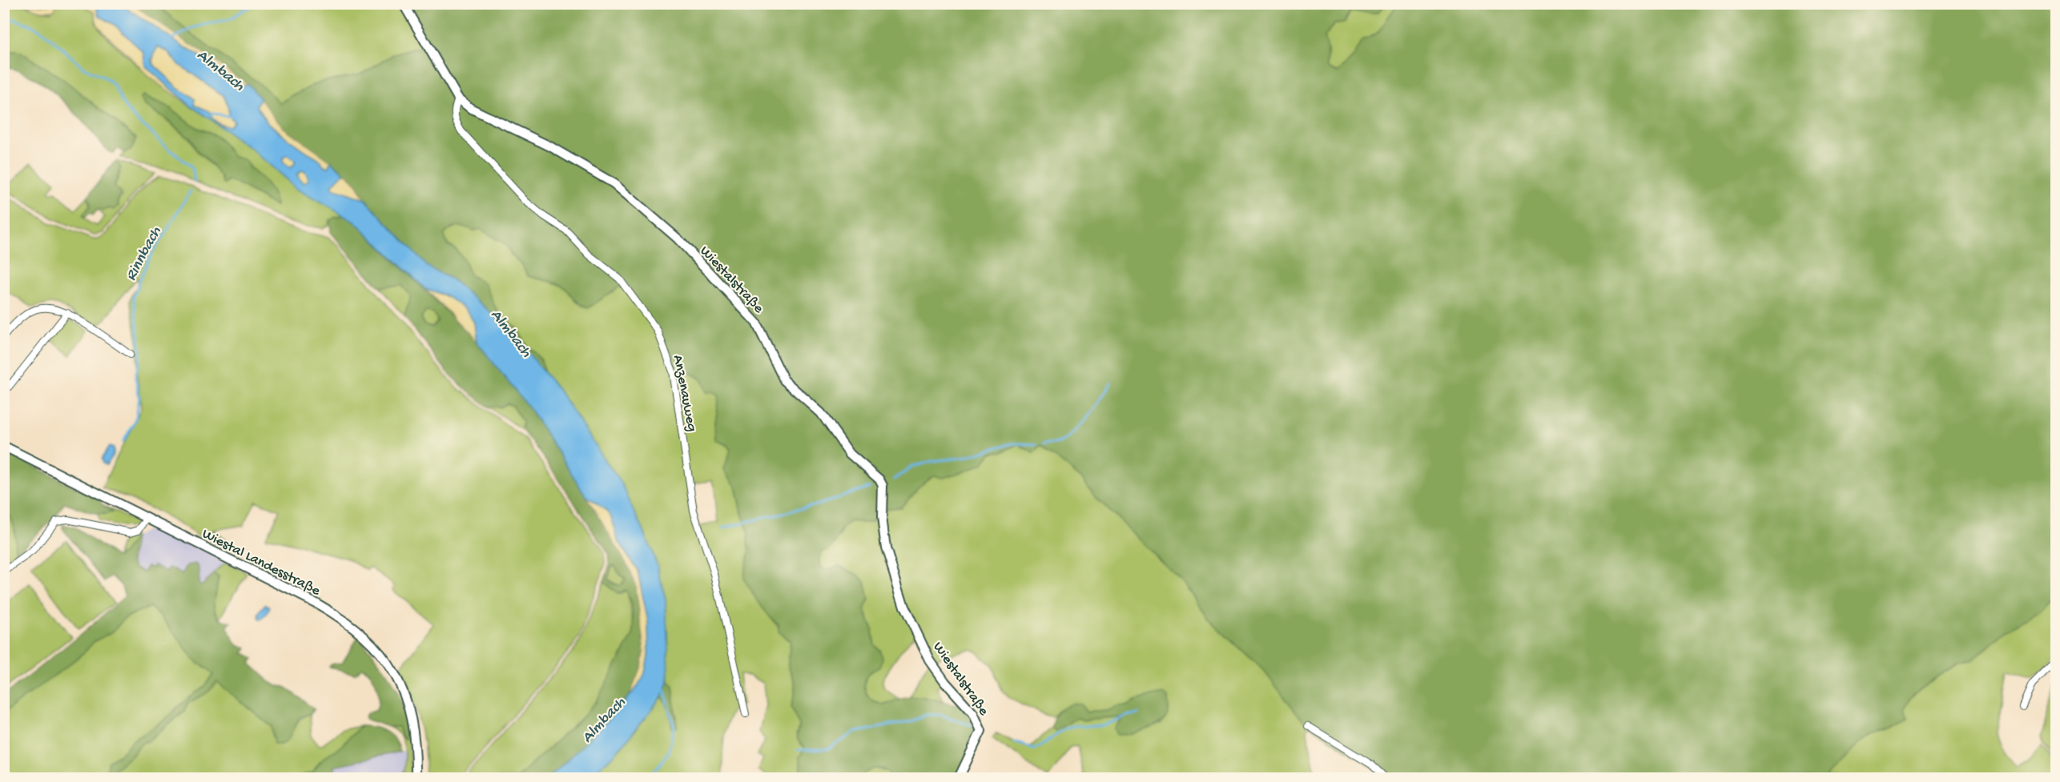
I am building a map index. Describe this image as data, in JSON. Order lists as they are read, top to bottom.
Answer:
{
  "streets": {
    "street": ["Wiestalstraße", "Anzenauweg", "Wiestal Landesstraße"]
  },
  "crossings": [
    ["Wiestalstraße", "Anzenauweg"]
  ],
  "water": ["Almbach", "Rinnbach"]
}
